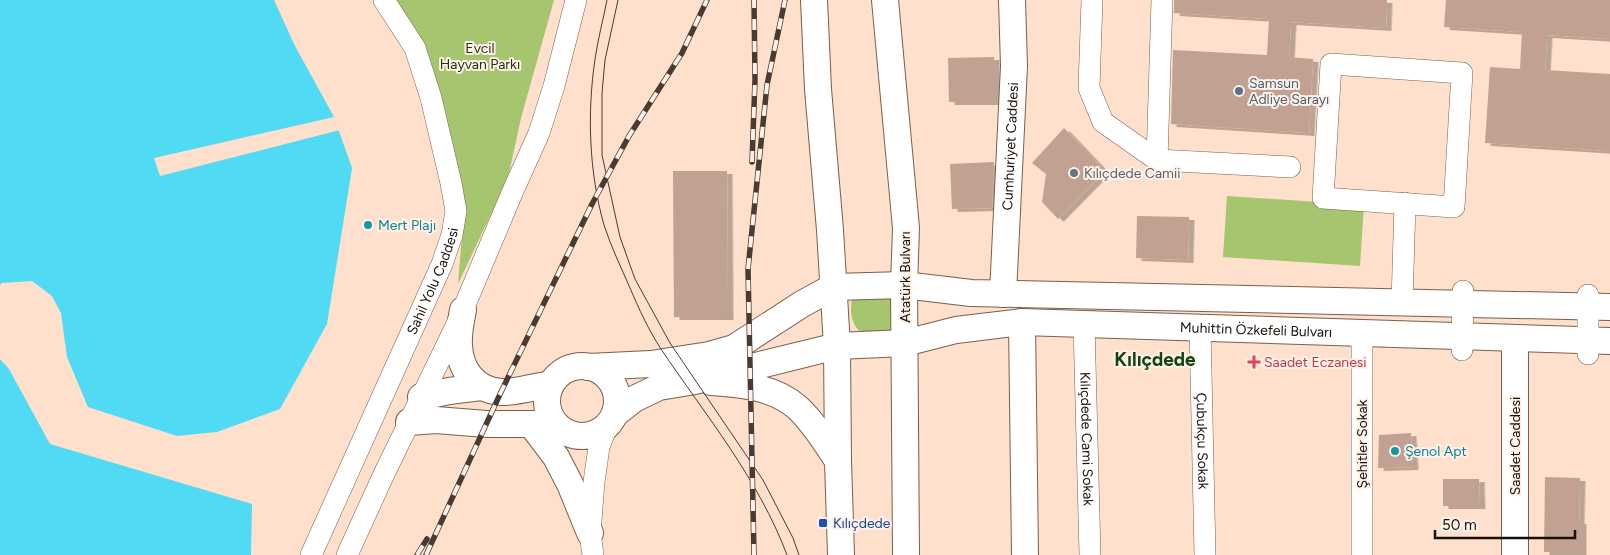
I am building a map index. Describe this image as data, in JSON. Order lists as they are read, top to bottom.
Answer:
{
  "streets": {
    "main road": [
      "Cumhuriyet Caddesi",
      "Atatürk Bulvarı",
      "Muhittin Özkefeli Bulvarı",
      "Saadet Caddesi"
    ],
    "street": [
      "Sahil Yolu Caddesi",
      "Kılıçdede Cami Sokak",
      "Çubukçu Sokak",
      "Şehitler Sokak"
    ]
  },
  "crossings": [
    ["Cumhuriyet Caddesi", "Muhittin Özkefeli Bulvarı"],
    ["Atatürk Bulvarı", "Muhittin Özkefeli Bulvarı"],
    ["Muhittin Özkefeli Bulvarı", "Kılıçdede Cami Sokak"],
    ["Muhittin Özkefeli Bulvarı", "Çubukçu Sokak"],
    ["Muhittin Özkefeli Bulvarı", "Şehitler Sokak"],
    ["Muhittin Özkefeli Bulvarı", "Saadet Caddesi"]
  ],
  "districts": ["Kılıçdede"],
  "parks": ["Evcil Hayvan Parkı"],
  "places": {
    "other": [
      "Samsun Adliye Sarayı",
      "Kılıçdede Camii",
      "Mert Plajı",
      "Şenol Apt"
    ],
    "health": ["Saadet Eczanesi"],
    "transit": ["Kılıçdede"]
  },
  "scale_bar": "50 m"
}
